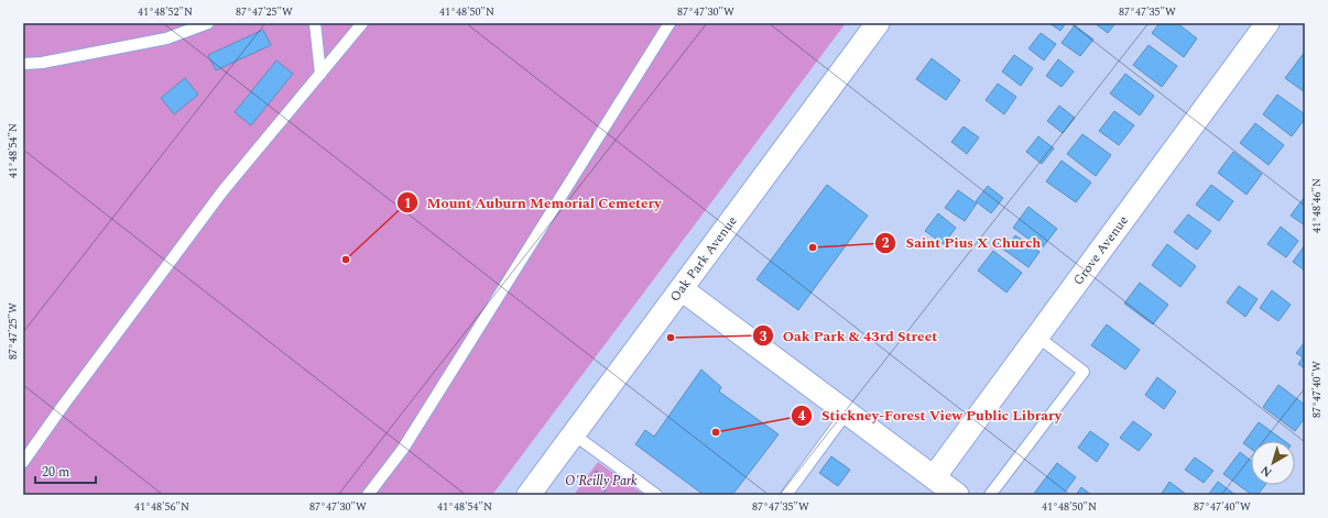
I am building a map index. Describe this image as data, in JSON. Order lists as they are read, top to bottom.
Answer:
{
  "streets": {
    "street": ["Grove Avenue", "Oak Park Avenue"]
  },
  "parks": ["O'Reilly Park"],
  "places": [
    "Saint Pius X Church",
    "Mount Auburn Memorial Cemetery",
    "Oak Park & 43rd Street",
    "Stickney-Forest View Public Library"
  ],
  "scale_bar": "20 m",
  "north": "bottom left",
  "coordinates": [
    "41°48'52\"N",
    "87°47'25\"W",
    "41°48'50\"N",
    "87°47'30\"W",
    "87°47'35\"W",
    "41°48'54\"N",
    "41°48'46\"N",
    "87°47'40\"W",
    "41°48'56\"N"
  ]
}
